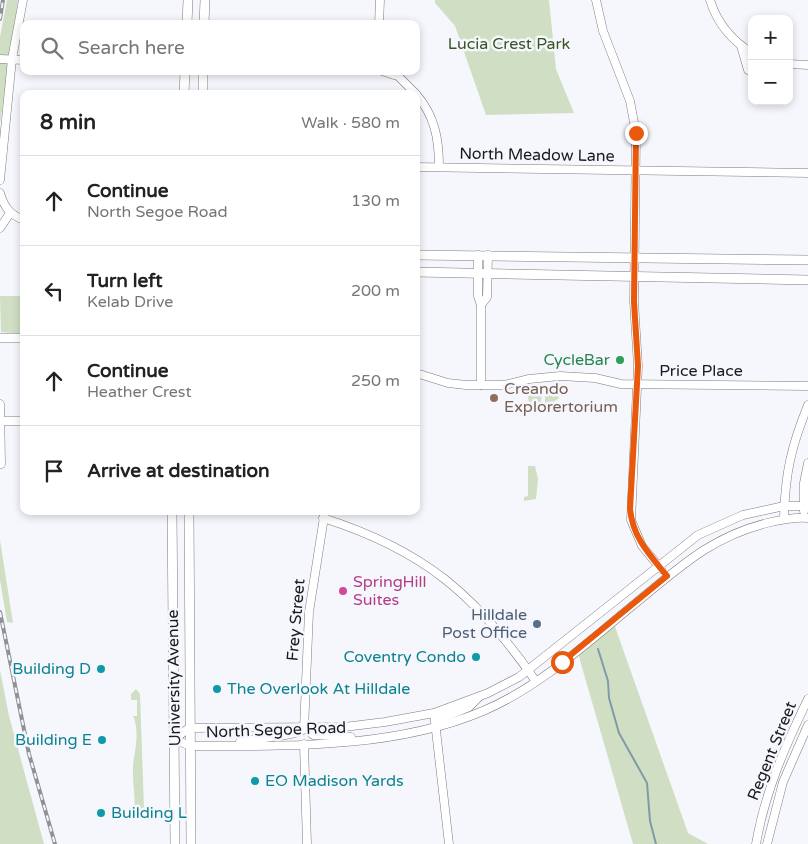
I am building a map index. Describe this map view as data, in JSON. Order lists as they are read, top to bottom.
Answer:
{
  "streets": {
    "main road": ["University Avenue"],
    "street": [
      "North Meadow Lane",
      "Price Place",
      "Frey Street",
      "North Segoe Road",
      "Regent Street"
    ]
  },
  "crossings": [
    ["Frey Street", "North Segoe Road"],
    ["University Avenue", "North Segoe Road"]
  ],
  "parks": ["Lucia Crest Park"],
  "places": [
    "CycleBar",
    "Creando Explorertorium",
    "SpringHill Suites",
    "Hilldale Post Office",
    "Coventry Condo",
    "Building D",
    "The Overlook At Hilldale",
    "Building E",
    "EO Madison Yards",
    "Building L"
  ],
  "page": {
    "map_buttons": ["+", "−"],
    "search": "Search here",
    "heading": ["8 min", "Walk · 580 m"],
    "list": [
      ["Continue", "North Segoe Road", "130 m"],
      ["Turn left", "Kelab Drive", "200 m"],
      ["Continue", "Heather Crest", "250 m"],
      "Arrive at destination"
    ]
  }
}
